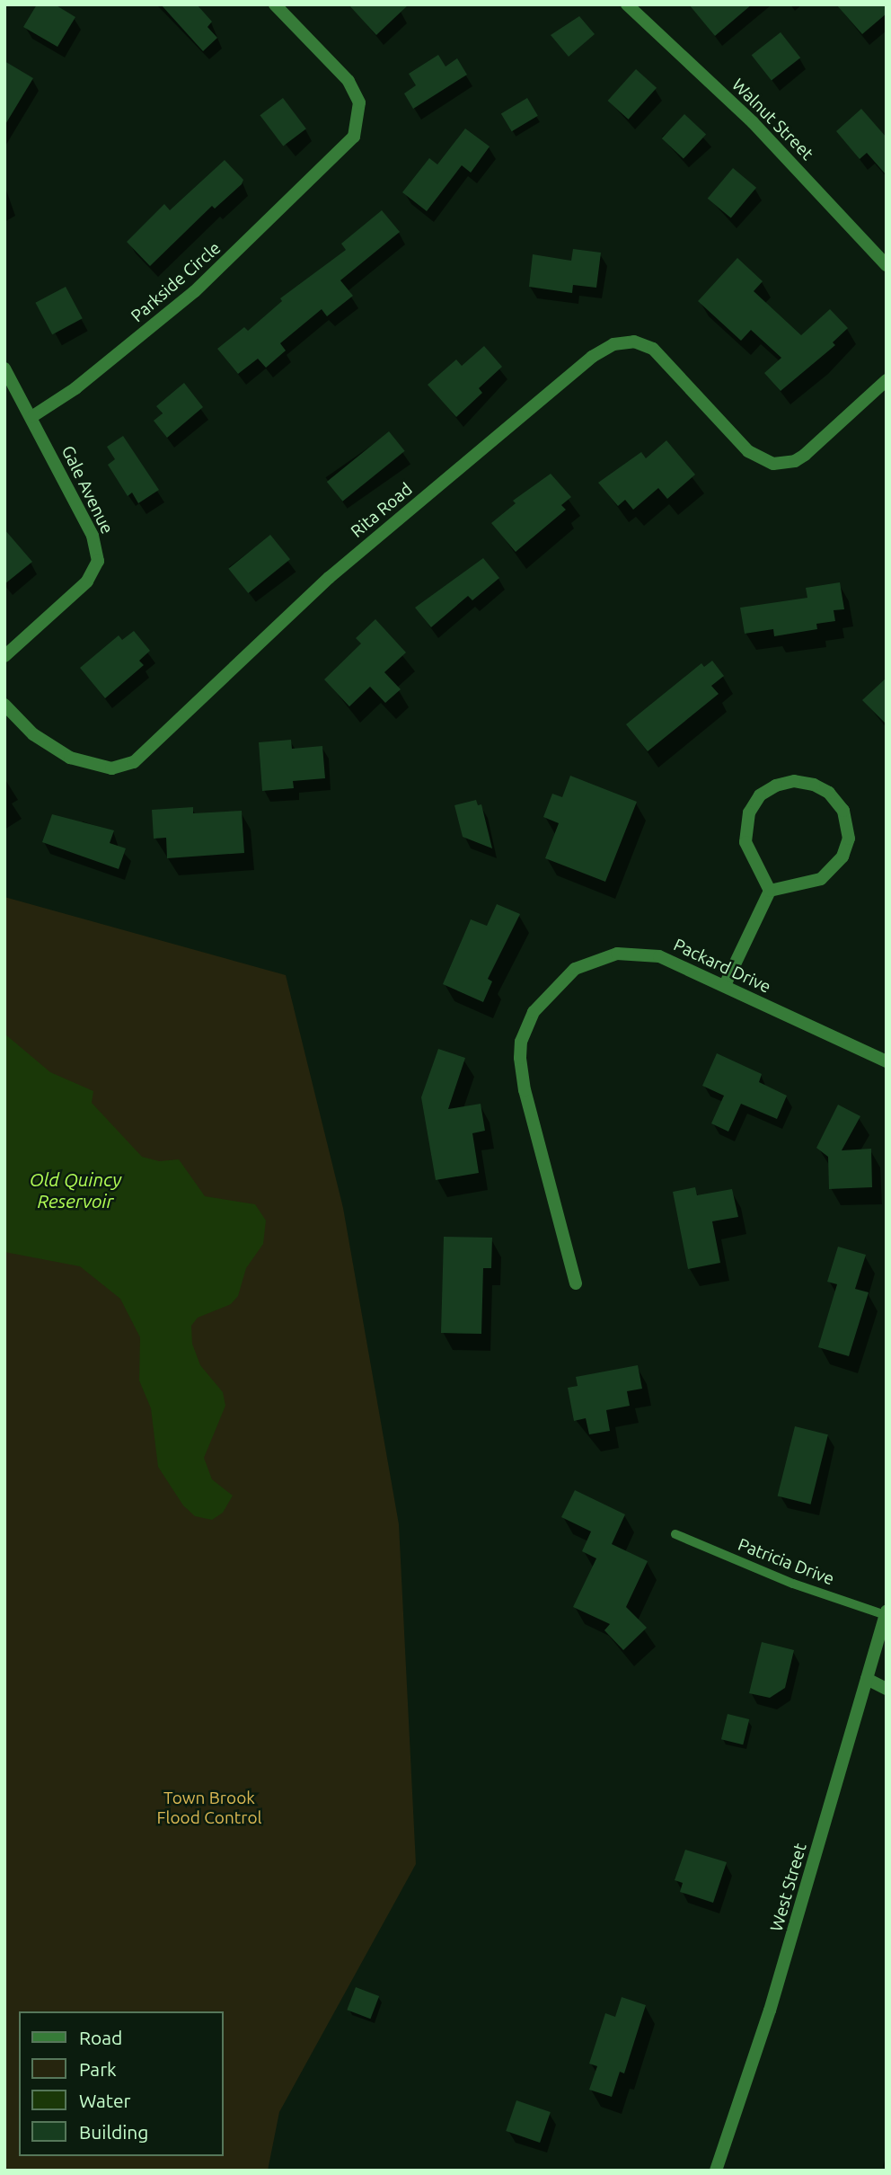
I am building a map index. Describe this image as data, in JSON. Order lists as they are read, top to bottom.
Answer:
{
  "streets": {
    "street": [
      "Walnut Street",
      "Parkside Circle",
      "Gale Avenue",
      "Rita Road",
      "Packard Drive",
      "West Street"
    ],
    "lane": ["Patricia Drive"]
  },
  "crossings": [
    ["Parkside Circle", "Gale Avenue"],
    ["Patricia Drive", "West Street"]
  ],
  "water": ["Old Quincy Reservoir"],
  "parks": ["Town Brook Flood Control"],
  "legend": [
    "Road",
    "Park",
    "Water",
    "Building"
  ]
}
